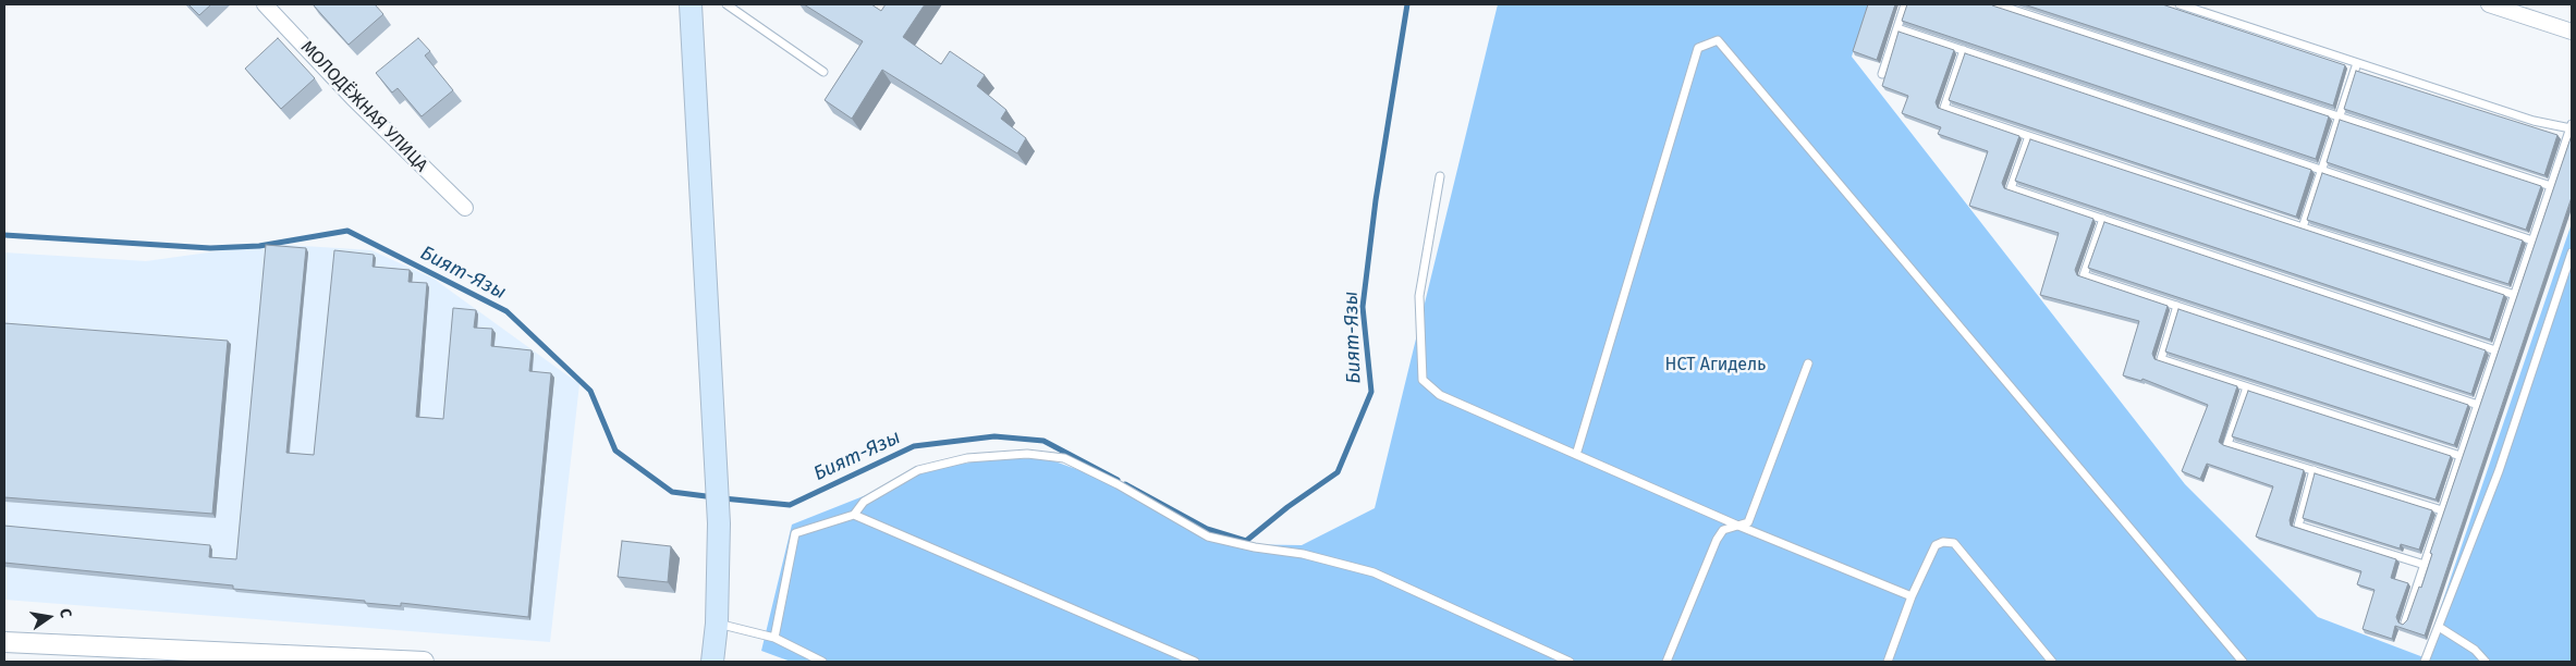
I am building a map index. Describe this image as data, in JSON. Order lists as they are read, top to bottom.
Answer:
{
  "streets": {
    "street": ["МОЛОДЁЖНАЯ УЛИЦА"]
  },
  "water": ["Бият-Язы"],
  "parks": ["НСТ Агидель"],
  "north": "right"
}
